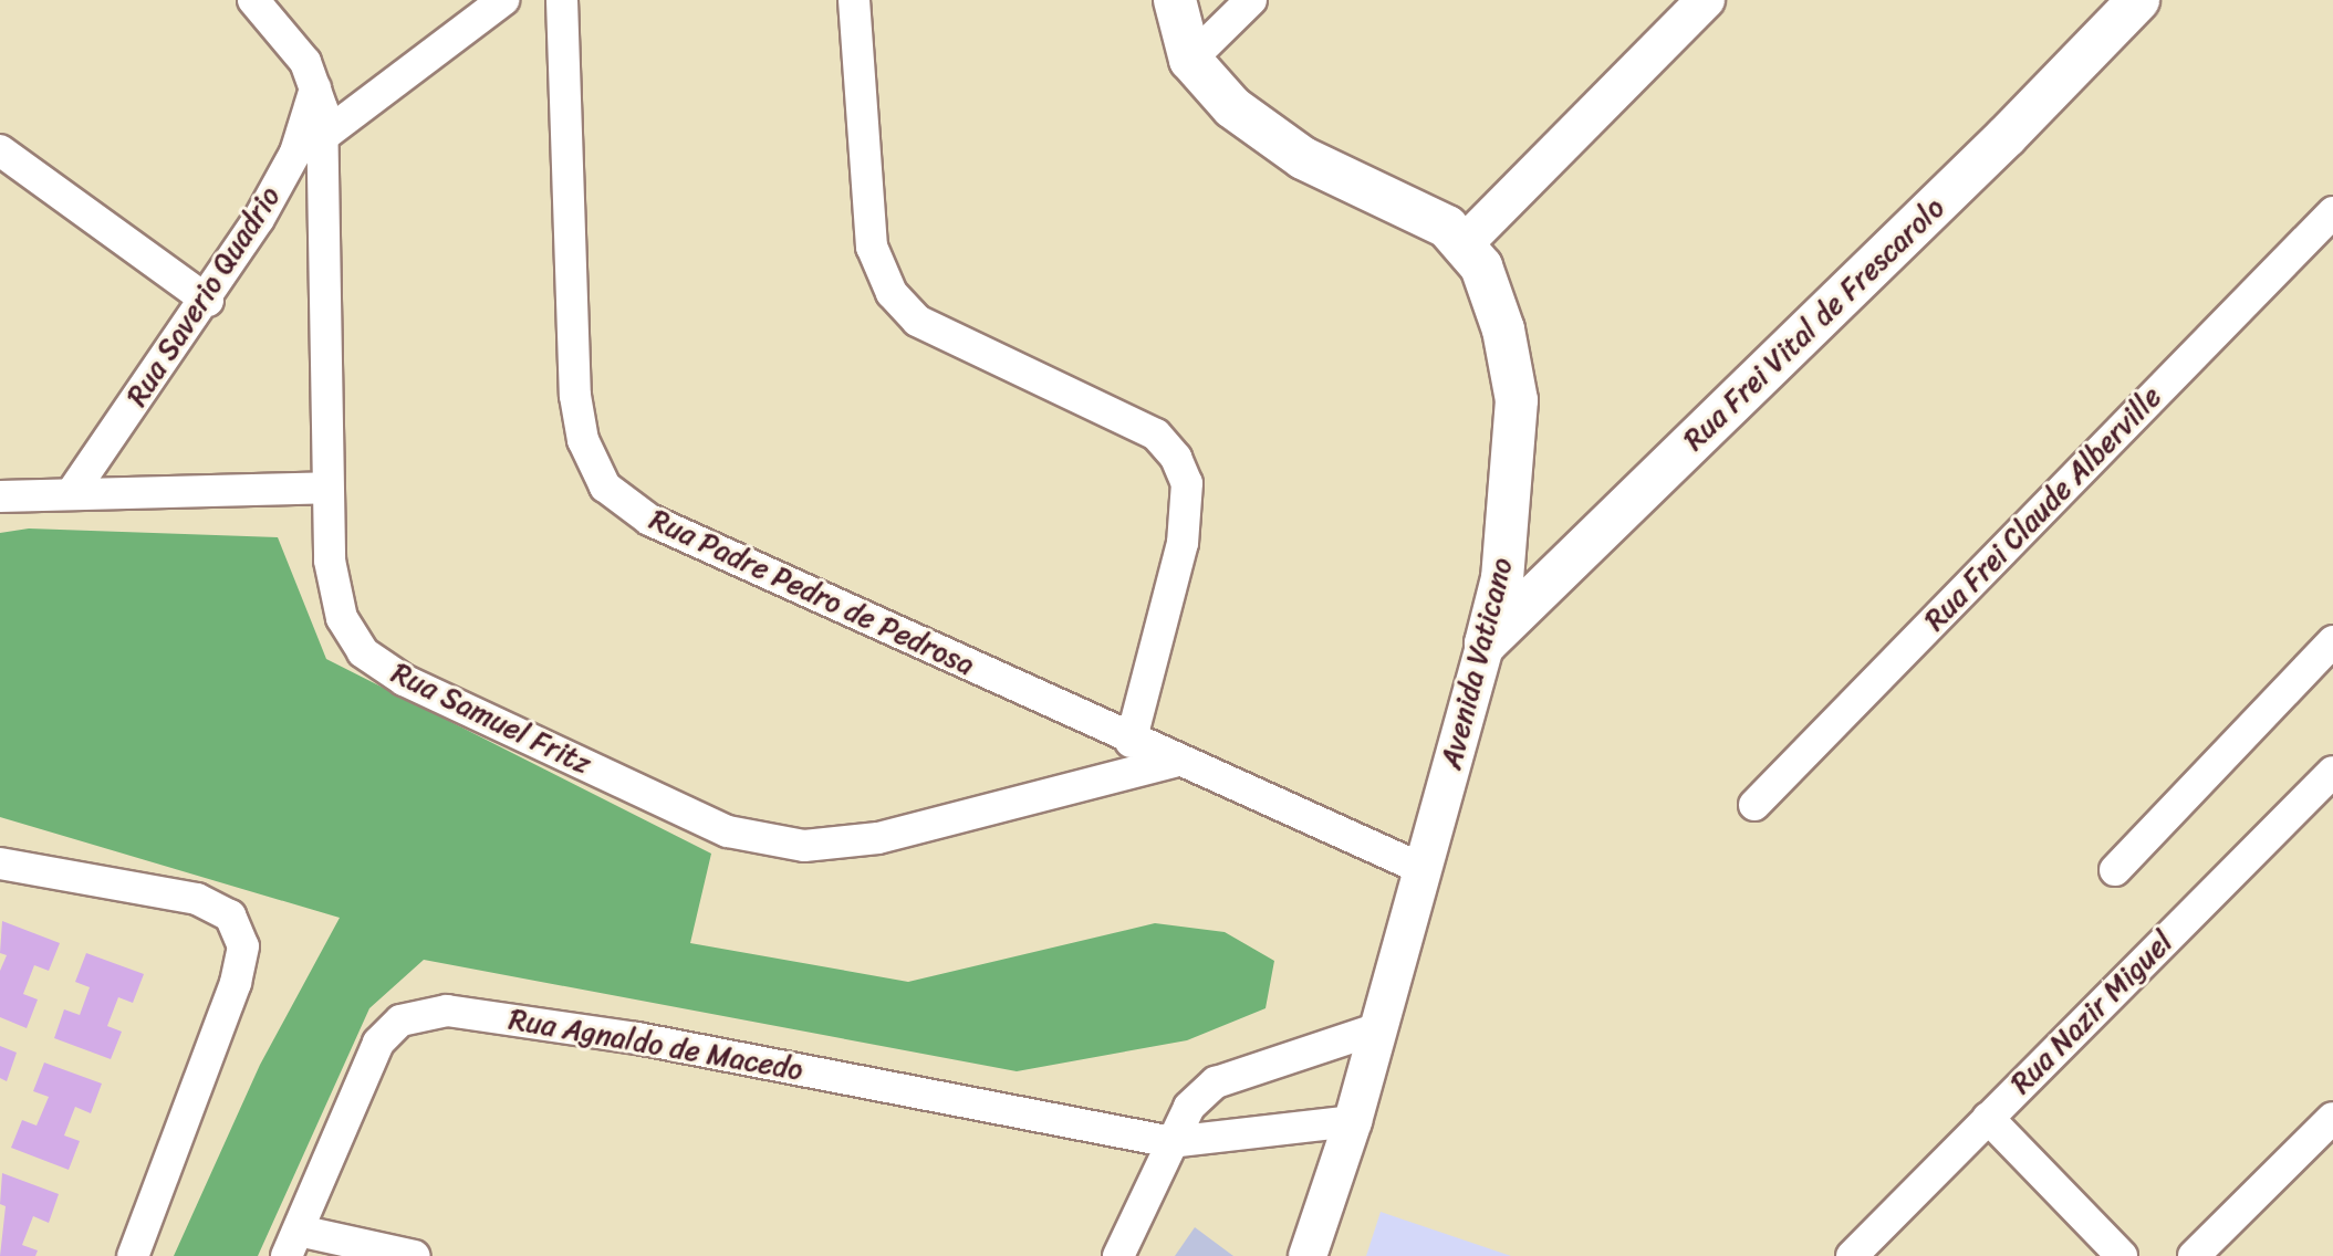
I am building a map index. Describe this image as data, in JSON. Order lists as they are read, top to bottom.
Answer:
{
  "streets": {
    "main road": ["Rua Frei Vital de Frescarolo", "Avenida Vaticano"],
    "street": [
      "Rua Saverio Quadrio",
      "Rua Frei Claude Alberville",
      "Rua Padre Pedro de Pedrosa",
      "Rua Samuel Fritz",
      "Rua Nazir Miguel",
      "Rua Agnaldo de Macedo"
    ]
  },
  "crossings": [
    ["Rua Saverio Quadrio", "Rua Samuel Fritz"],
    ["Rua Frei Vital de Frescarolo", "Avenida Vaticano"],
    ["Rua Padre Pedro de Pedrosa", "Avenida Vaticano"],
    ["Rua Padre Pedro de Pedrosa", "Rua Samuel Fritz"],
    ["Avenida Vaticano", "Rua Agnaldo de Macedo"]
  ]
}
